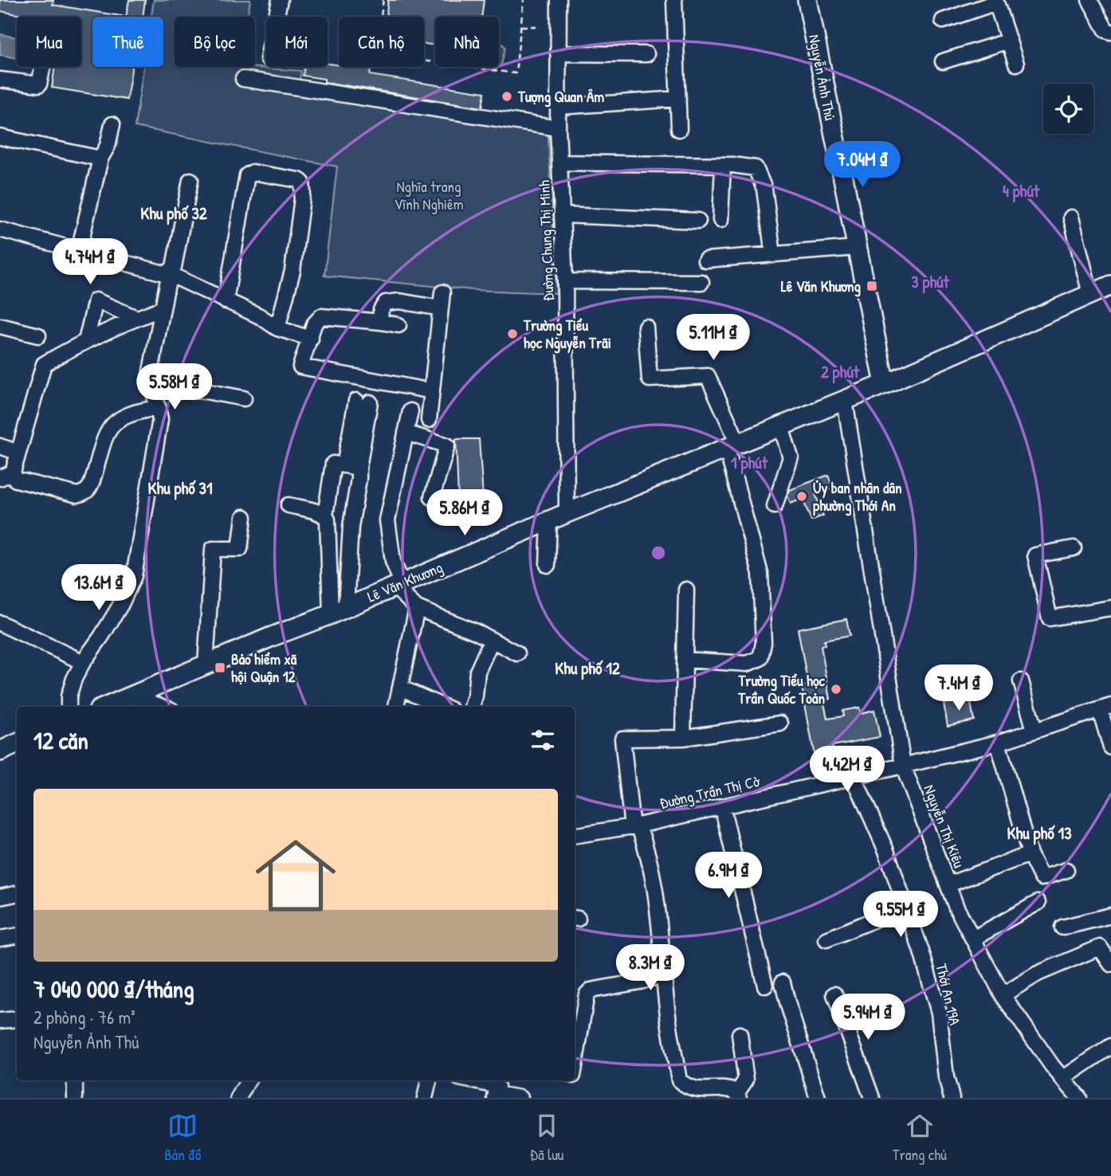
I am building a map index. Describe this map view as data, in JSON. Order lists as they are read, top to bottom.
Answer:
{
  "streets": {
    "main road": ["Nguyễn Ảnh Thủ", "Lê Văn Khương"],
    "street": [
      "Đường Chung Thị Minh",
      "Đường Trần Thị Cờ",
      "Nguyễn Thị Kiêu",
      "Thới An 19A"
    ]
  },
  "crossings": [
    ["Nguyễn Ảnh Thủ", "Lê Văn Khương"],
    ["Đường Chung Thị Minh", "Lê Văn Khương"],
    ["Lê Văn Khương", "Nguyễn Thị Kiêu"],
    ["Đường Trần Thị Cờ", "Nguyễn Thị Kiêu"],
    ["Đường Trần Thị Cờ", "Thới An 19A"]
  ],
  "districts": [
    "Khu phố 32",
    "Khu phố 31",
    "Khu phố 12",
    "Khu phố 13"
  ],
  "parks": ["Nghĩa trang Vĩnh Nghiêm"],
  "places": {
    "other": [
      "Tượng Quan Âm",
      "Trường Tiểu học Nguyễn Trãi",
      "Ủy ban nhân dân phường Thới An",
      "Trường Tiểu học Trần Quốc Toản"
    ],
    "transit": ["Lê Văn Khương", "Bảo hiểm xã hội Quận 12"]
  },
  "page": {
    "chip": [
      "Mua",
      "Thuê",
      "Bộ lọc",
      "Mới",
      "Căn hộ",
      "Nhà"
    ],
    "price": [
      "7.04M ₫",
      "4.74M ₫",
      "5.11M ₫",
      "5.58M ₫",
      "5.86M ₫",
      "13.6M ₫",
      "7.4M ₫",
      "4.42M ₫",
      "6.9M ₫",
      "9.55M ₫",
      "8.3M ₫",
      "5.94M ₫"
    ],
    "heading": "12 căn",
    "list": [
      {
        "name": "7 040 000 ₫/tháng",
        "note": "2 phòng · 76 m² · Nguyễn Ảnh Thủ"
      }
    ],
    "tabs": ["Bản đồ", "Đã lưu", "Trang chủ"]
  },
  "rings": [
    "4 phút",
    "3 phút",
    "2 phút",
    "1 phút"
  ]
}
